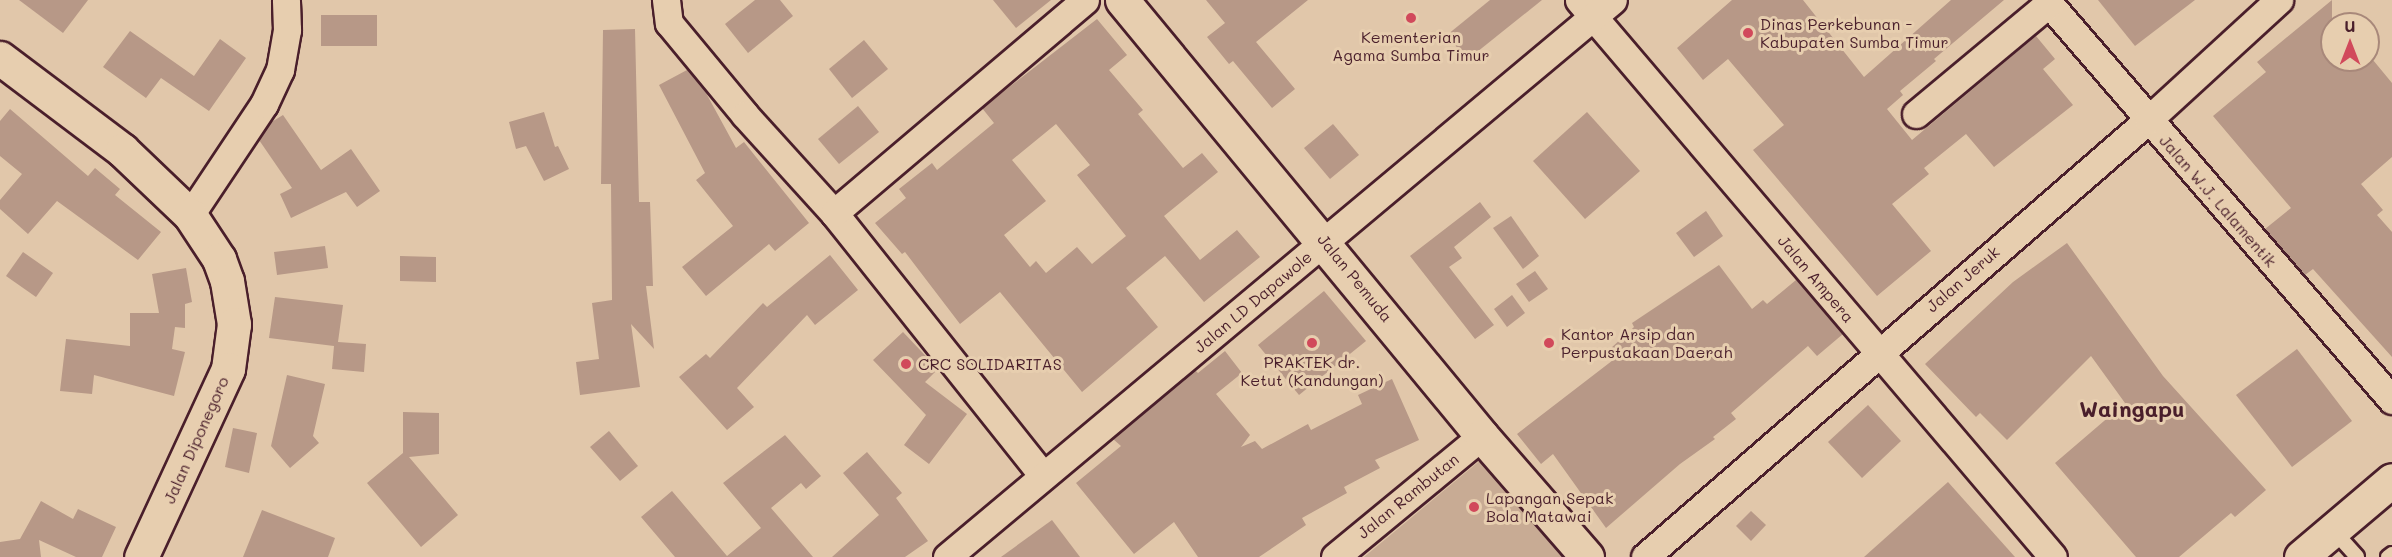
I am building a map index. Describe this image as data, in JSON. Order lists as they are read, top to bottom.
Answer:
{
  "streets": {
    "main road": ["Jalan Pemuda", "Jalan Diponegoro"],
    "street": [
      "Jalan W.J. Lalamentik",
      "Jalan Ampera",
      "Jalan Jeruk",
      "Jalan LD Dapawole",
      "Jalan Rambutan"
    ]
  },
  "crossings": [
    ["Jalan W.J. Lalamentik", "Jalan Jeruk"],
    ["Jalan Pemuda", "Jalan LD Dapawole"],
    ["Jalan Pemuda", "Jalan Rambutan"],
    ["Jalan Ampera", "Jalan Jeruk"],
    ["Jalan Ampera", "Jalan LD Dapawole"]
  ],
  "districts": ["Waingapu"],
  "places": [
    "Kementerian Agama Sumba Timur",
    "Dinas Perkebunan - Kabupaten Sumba Timur",
    "PRAKTEK dr. Ketut (Kandungan)",
    "Kantor Arsip dan Perpustakaan Daerah",
    "CRC SOLIDARITAS",
    "Lapangan Sepak Bola Matawai"
  ],
  "north": "top"
}
